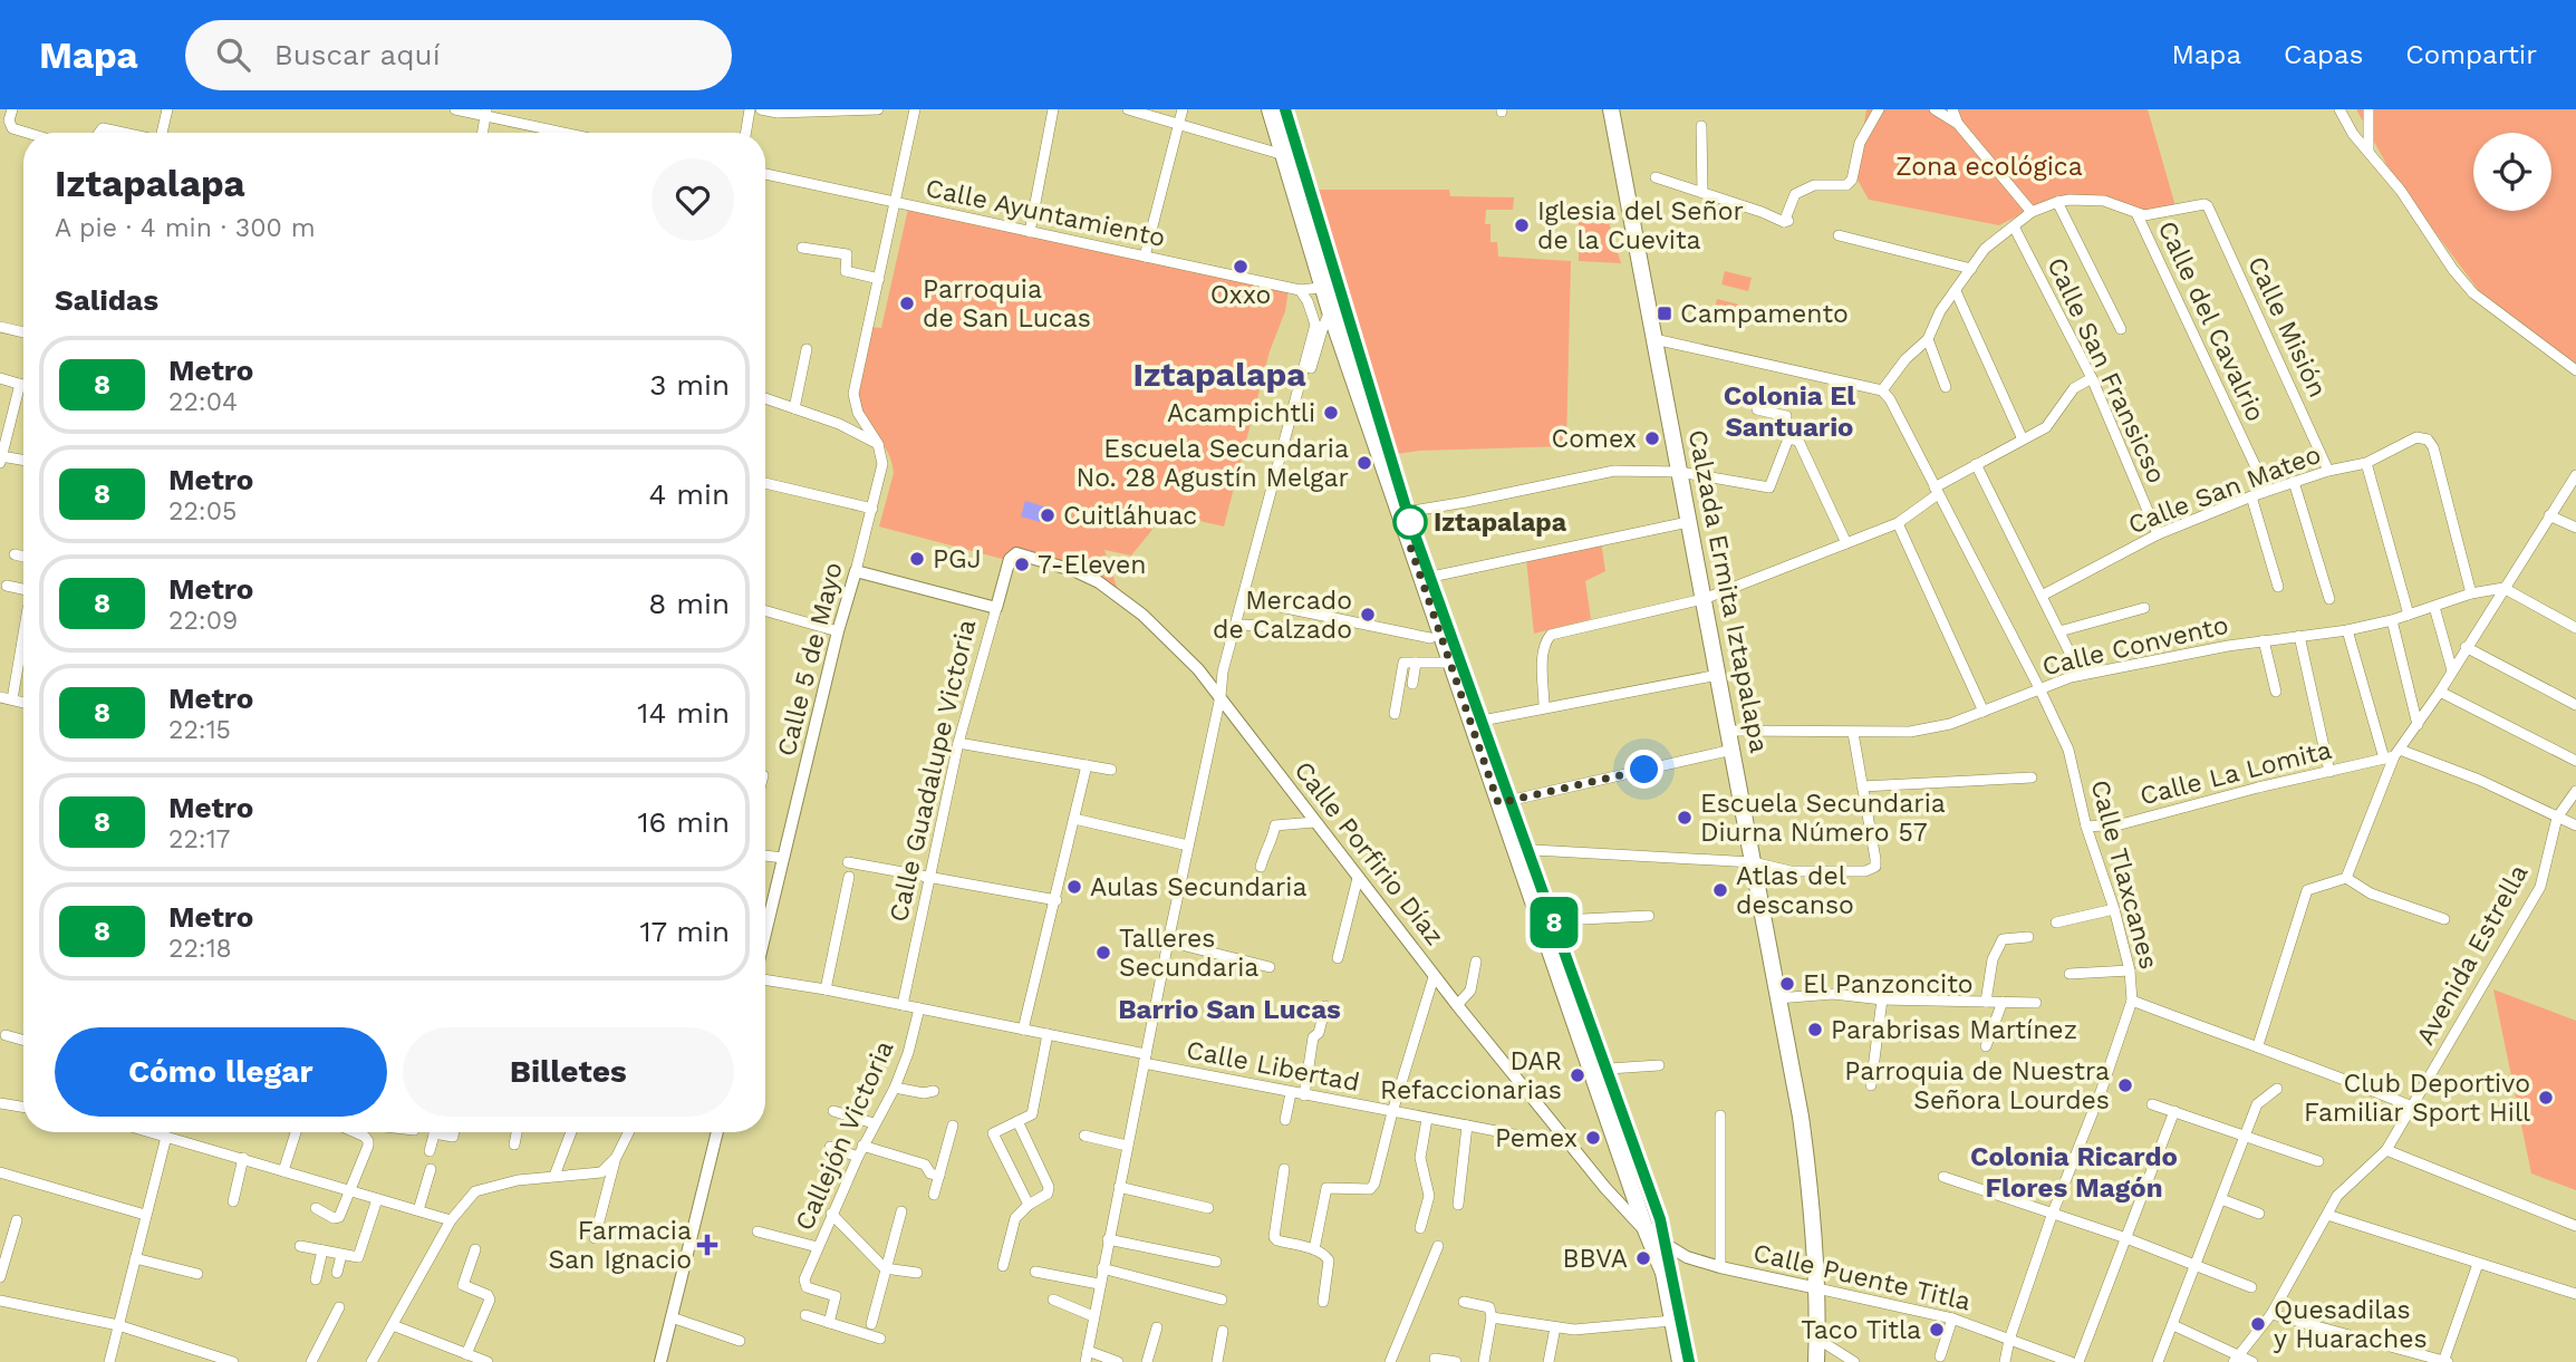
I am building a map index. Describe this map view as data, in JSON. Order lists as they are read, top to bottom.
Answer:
{
  "streets": {
    "main road": ["Calzada Ermita Iztapalapa"],
    "street": [
      "Calle Ayuntamiento",
      "Calle del Cavalrio",
      "Calle Misión",
      "Calle San Fransicso",
      "Calle San Mateo",
      "Calle Convento",
      "Calle 5 de Mayo",
      "Calle Guadalupe Victoria",
      "Calle La Lomita",
      "Calle Porfirio Díaz",
      "Calle Tlaxcanes",
      "Avenida Estrella",
      "Calle Libertad",
      "Callejón Victoria",
      "Calle Puente Titla"
    ]
  },
  "crossings": [
    ["Calle del Cavalrio", "Calle Misión"],
    ["Calle del Cavalrio", "Calle San Mateo"],
    ["Calle Misión", "Calle San Mateo"],
    ["Calle San Fransicso", "Calle San Mateo"],
    ["Calle San Mateo", "Calle Convento"],
    ["Calzada Ermita Iztapalapa", "Calle Convento"],
    ["Calzada Ermita Iztapalapa", "Calle Puente Titla"],
    ["Calle Convento", "Calle Tlaxcanes"],
    ["Calle Guadalupe Victoria", "Calle Porfirio Díaz"],
    ["Calle Guadalupe Victoria", "Calle Libertad"],
    ["Calle La Lomita", "Calle Tlaxcanes"],
    ["Calle Porfirio Díaz", "Calle Libertad"],
    ["Calle Porfirio Díaz", "Calle Puente Titla"],
    ["Calle Tlaxcanes", "Calle Puente Titla"],
    ["Calle Libertad", "Callejón Victoria"]
  ],
  "districts": [
    "Iztapalapa",
    "Colonia El Santuario",
    "Barrio San Lucas",
    "Colonia Ricardo Flores Magón"
  ],
  "parks": ["Zona ecológica"],
  "places": {
    "other": [
      "Iglesia del Señor de la Cuevita",
      "Oxxo",
      "Parroquia de San Lucas",
      "Acampichtli",
      "Comex",
      "Escuela Secundaria No. 28 Agustín Melgar",
      "Cuitláhuac",
      "Iztapalapa",
      "PGJ",
      "7-Eleven",
      "Mercado de Calzado",
      "Escuela Secundaria Diurna Número 57",
      "Aulas Secundaria",
      "Atlas del descanso",
      "Talleres Secundaria",
      "El Panzoncito",
      "Parabrisas Martínez",
      "DAR Refaccionarias",
      "Parroquia de Nuestra Señora Lourdes",
      "Club Deportivo Familiar Sport Hill",
      "Pemex",
      "BBVA",
      "Quesadilas y Huaraches",
      "Taco Titla"
    ],
    "transit": ["Campamento"],
    "health": ["Farmacia San Ignacio"]
  },
  "lines": ["metro line 8"],
  "page": {
    "header": "Mapa",
    "search": "Buscar aquí",
    "nav": ["Mapa", "Capas", "Compartir"],
    "on_map": "8",
    "heading": [
      ["Iztapalapa", "A pie · 4 min · 300 m"],
      "Salidas"
    ],
    "list": [
      {
        "mark": "8",
        "name": "Metro",
        "note": "22:04",
        "value": "3 min"
      },
      {
        "mark": "8",
        "name": "Metro",
        "note": "22:05",
        "value": "4 min"
      },
      {
        "mark": "8",
        "name": "Metro",
        "note": "22:09",
        "value": "8 min"
      },
      {
        "mark": "8",
        "name": "Metro",
        "note": "22:15",
        "value": "14 min"
      },
      {
        "mark": "8",
        "name": "Metro",
        "note": "22:17",
        "value": "16 min"
      },
      {
        "mark": "8",
        "name": "Metro",
        "note": "22:18",
        "value": "17 min"
      }
    ],
    "buttons": ["Cómo llegar", "Billetes"]
  }
}
